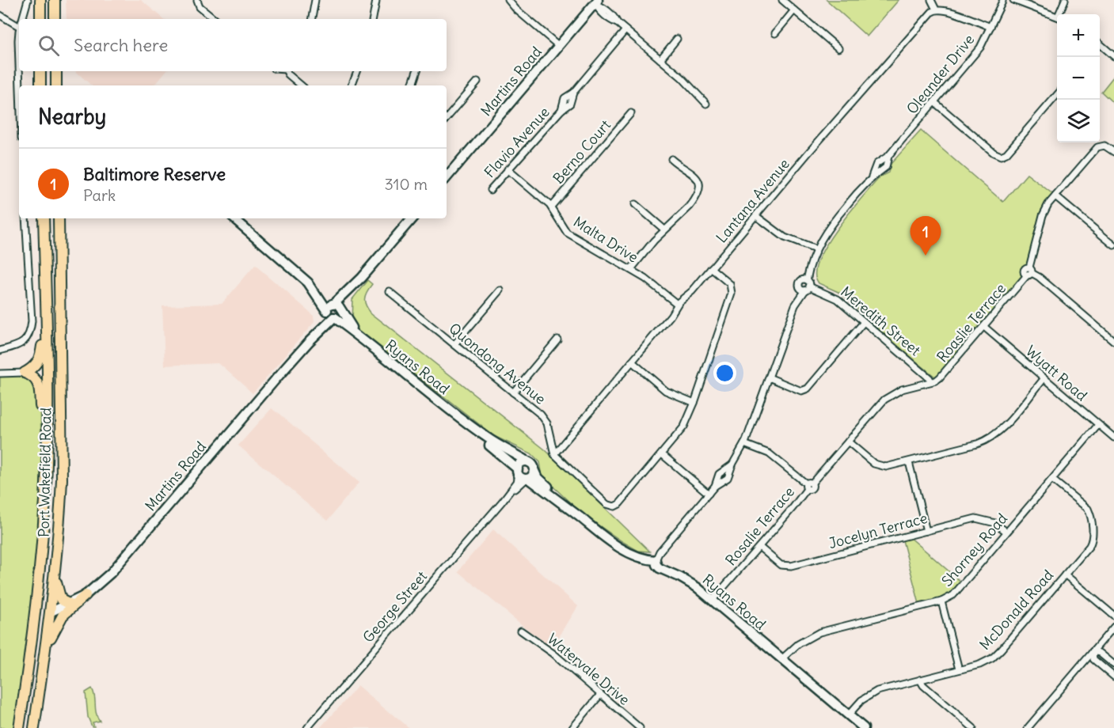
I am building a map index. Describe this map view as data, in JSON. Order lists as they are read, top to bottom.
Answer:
{
  "streets": {
    "highway": ["Port Wakefield Road"],
    "street": [
      "Oleander Drive",
      "Martins Road",
      "Flavio Avenue",
      "Berno Court",
      "Lantana Avenue",
      "Malta Drive",
      "Meredith Street",
      "Roaslie Terrace",
      "Quondong Avenue",
      "Ryans Road",
      "Wyatt Road",
      "Rosalie Terrace",
      "Jocelyn Terrace",
      "Shorney Road",
      "George Street",
      "McDonald Road",
      "Watervale Drive"
    ]
  },
  "crossings": [
    ["Martins Road", "Ryans Road"],
    ["Martins Road", "Port Wakefield Road"],
    ["Flavio Avenue", "Malta Drive"],
    ["Berno Court", "Malta Drive"],
    ["Lantana Avenue", "Malta Drive"],
    ["Lantana Avenue", "Quondong Avenue"],
    ["Meredith Street", "Roaslie Terrace"],
    ["Meredith Street", "Rosalie Terrace"],
    ["Roaslie Terrace", "Wyatt Road"],
    ["Roaslie Terrace", "Rosalie Terrace"],
    ["Ryans Road", "Rosalie Terrace"],
    ["Ryans Road", "Shorney Road"],
    ["Ryans Road", "George Street"],
    ["Ryans Road", "McDonald Road"],
    ["Wyatt Road", "Shorney Road"],
    ["Rosalie Terrace", "Jocelyn Terrace"],
    ["Jocelyn Terrace", "Shorney Road"],
    ["Shorney Road", "McDonald Road"]
  ],
  "page": {
    "map_buttons": ["+", "−"],
    "search": "Search here",
    "heading": "Nearby",
    "list": [
      {
        "mark": "1",
        "name": "Baltimore Reserve",
        "note": "Park",
        "value": "310 m"
      }
    ],
    "pins": "1"
  }
}
